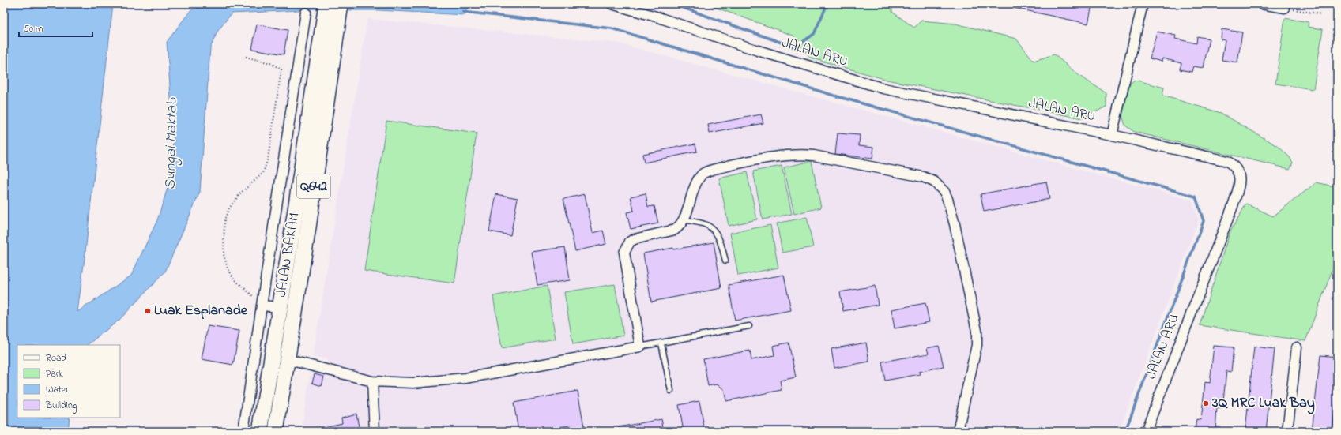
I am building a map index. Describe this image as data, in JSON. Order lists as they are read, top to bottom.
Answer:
{
  "streets": {
    "main road": ["Q642", "JALAN BAKAM"],
    "street": ["JALAN ARU"]
  },
  "water": ["Sungai Maktab"],
  "places": ["Luak Esplanade", "3Q MRC Luak Bay"],
  "legend": [
    "Road",
    "Park",
    "Water",
    "Building"
  ],
  "scale_bar": "50 m"
}
